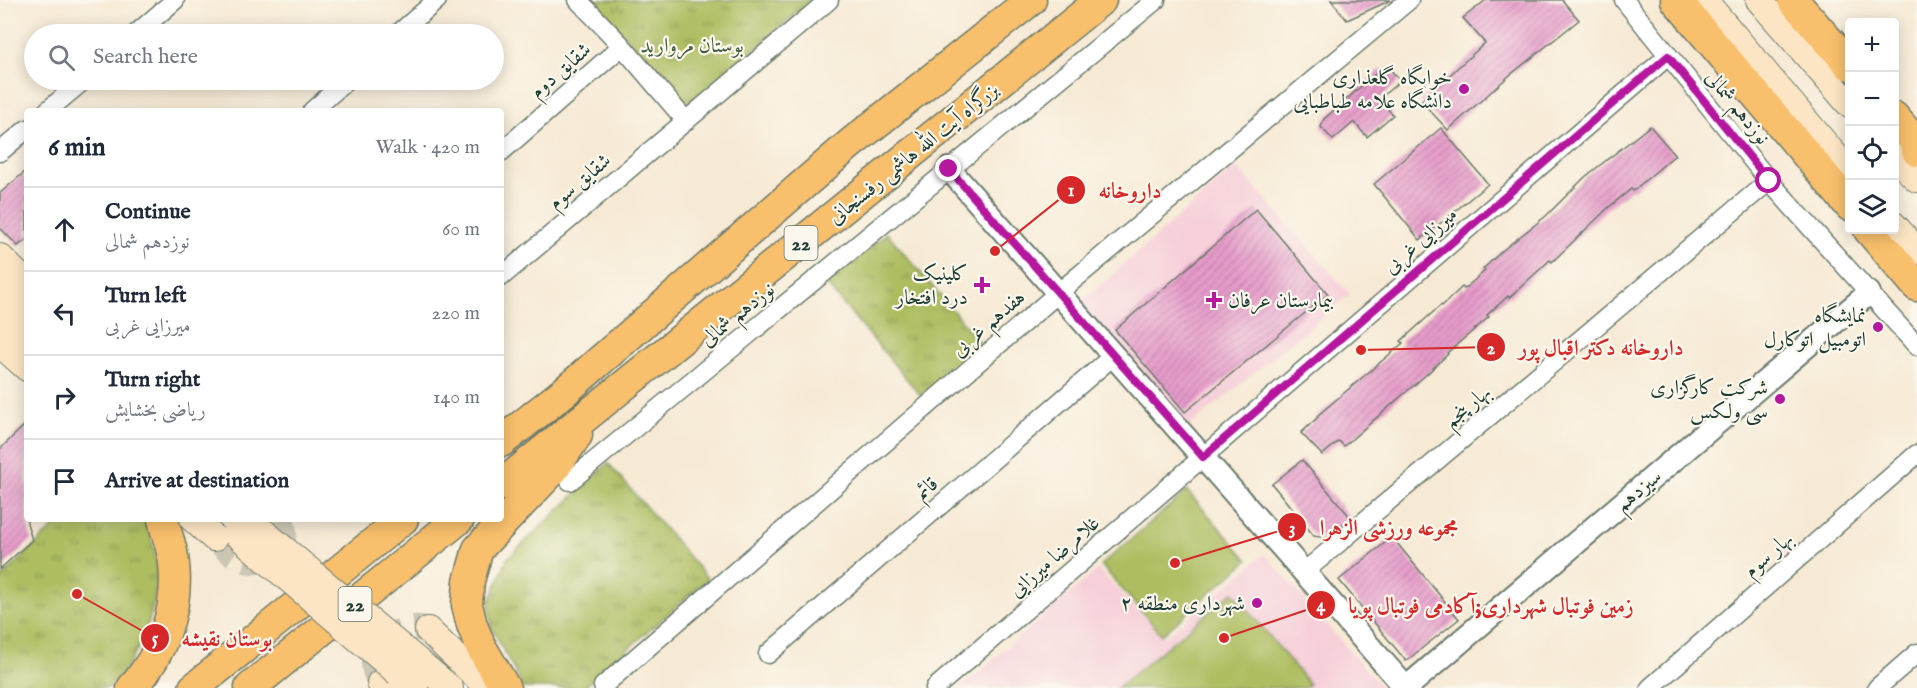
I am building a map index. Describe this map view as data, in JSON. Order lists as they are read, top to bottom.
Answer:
{
  "streets": {
    "highway": ["بزرگراه آیت الله هاشمی رفسنجانی", "22"],
    "street": [
      "شقایق دوم",
      "نوزدهم شمالی",
      "شقایق سوم",
      "میرزایی غربی",
      "هفدهم غربی",
      "بهار پنجم",
      "قائم",
      "سیزدهم",
      "بهار سوم",
      "غلامرضا میرزایی"
    ]
  },
  "crossings": [
    ["نوزدهم شمالی", "میرزایی غربی"],
    ["نوزدهم شمالی", "بهار پنجم"],
    ["نوزدهم شمالی", "سیزدهم"],
    ["میرزایی غربی", "غلامرضا میرزایی"]
  ],
  "parks": ["بوستان مروارید"],
  "places": {
    "other": [
      "خوابگاه گلعذاری دانشگاه علامه طباطبایی",
      "داروخانه",
      "نمایشگاه اتومبیل اتوکارل",
      "داروخانه دکتر اقبال پور",
      "شرکت کارگزاری سی ولکس",
      "مجموعه ورزشی الزهرا",
      "بوستان نقیشه",
      "شهرداری منطقه ۲",
      "زمین فوتبال شهرداری;آکادمی فوتبال پویا"
    ],
    "health": ["کلینیک درد افتخار", "بیمارستان عرفان"]
  },
  "page": {
    "map_buttons": ["+", "−"],
    "search": "Search here",
    "heading": ["6 min", "Walk · 420 m"],
    "list": [
      ["Continue", "نوزدهم شمالی", "60 m"],
      ["Turn left", "میرزایی غربی", "220 m"],
      ["Turn right", "ریاضی بخشایش", "140 m"],
      "Arrive at destination"
    ]
  }
}
